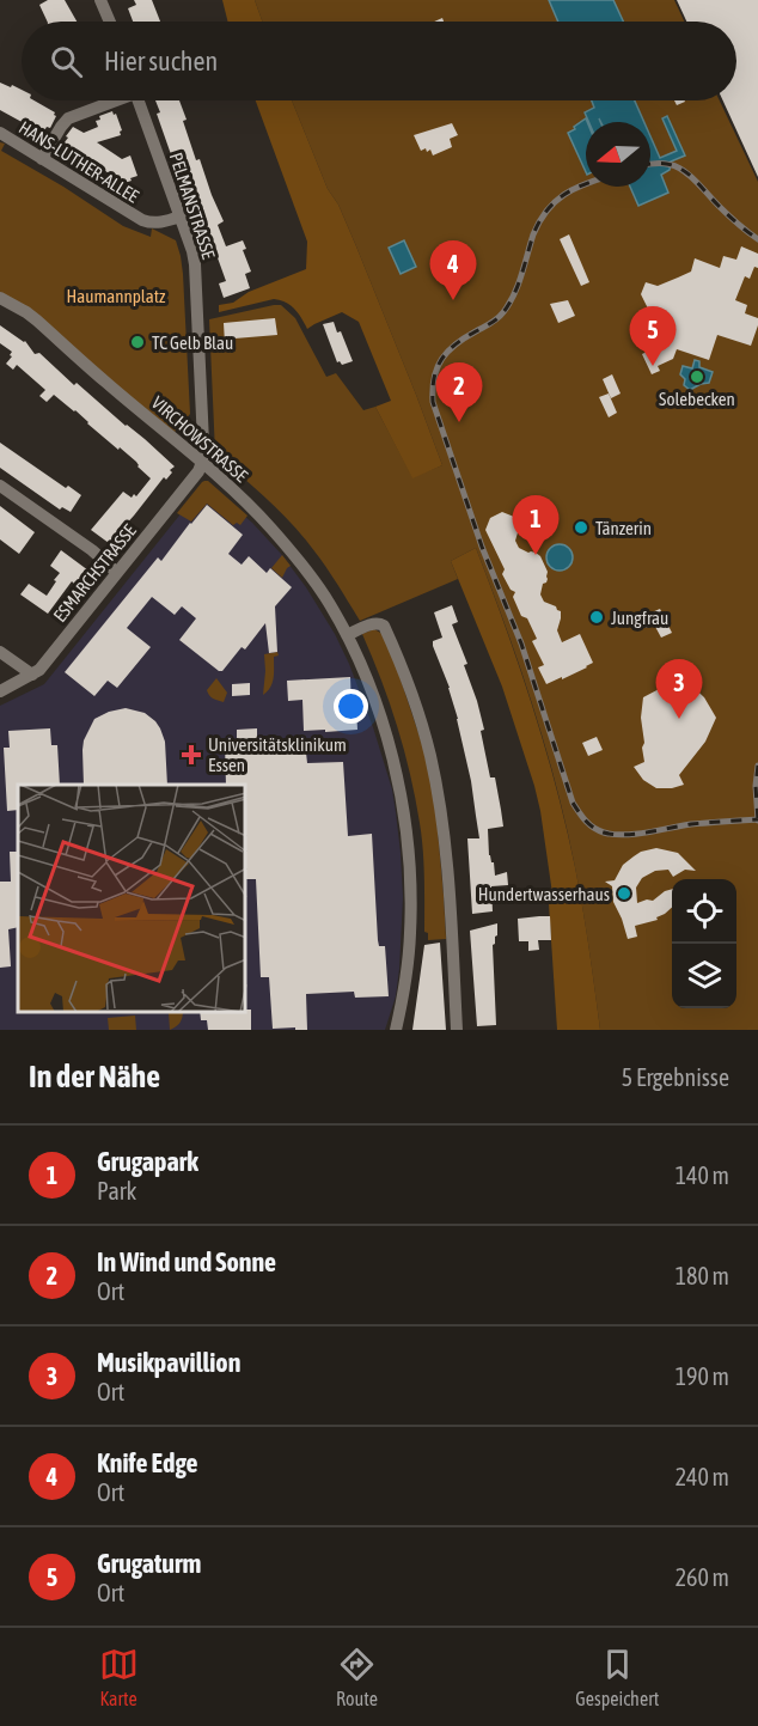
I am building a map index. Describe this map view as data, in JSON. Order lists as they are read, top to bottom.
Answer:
{
  "streets": {
    "street": [
      "HANS-LUTHER-ALLEE",
      "PELMANSTRASSE",
      "VIRCHOWSTRASSE",
      "ESMARCHSTRASSE"
    ]
  },
  "crossings": [
    ["HANS-LUTHER-ALLEE", "PELMANSTRASSE"],
    ["PELMANSTRASSE", "VIRCHOWSTRASSE"],
    ["PELMANSTRASSE", "ESMARCHSTRASSE"],
    ["VIRCHOWSTRASSE", "ESMARCHSTRASSE"]
  ],
  "parks": ["Haumannplatz"],
  "places": {
    "other": [
      "TC Gelb Blau",
      "Solebecken",
      "Tänzerin",
      "Jungfrau",
      "Hundertwasserhaus"
    ],
    "health": ["Universitätsklinikum Essen"]
  },
  "north": "left",
  "page": {
    "search": "Hier suchen",
    "pins": [
      "4",
      "5",
      "2",
      "1",
      "3"
    ],
    "heading": ["In der Nähe", "5 Ergebnisse"],
    "list": [
      {
        "mark": "1",
        "name": "Grugapark",
        "note": "Park",
        "value": "140 m"
      },
      {
        "mark": "2",
        "name": "In Wind und Sonne",
        "note": "Ort",
        "value": "180 m"
      },
      {
        "mark": "3",
        "name": "Musikpavillion",
        "note": "Ort",
        "value": "190 m"
      },
      {
        "mark": "4",
        "name": "Knife Edge",
        "note": "Ort",
        "value": "240 m"
      },
      {
        "mark": "5",
        "name": "Grugaturm",
        "note": "Ort",
        "value": "260 m"
      }
    ],
    "nav": ["Karte", "Route", "Gespeichert"]
  }
}
